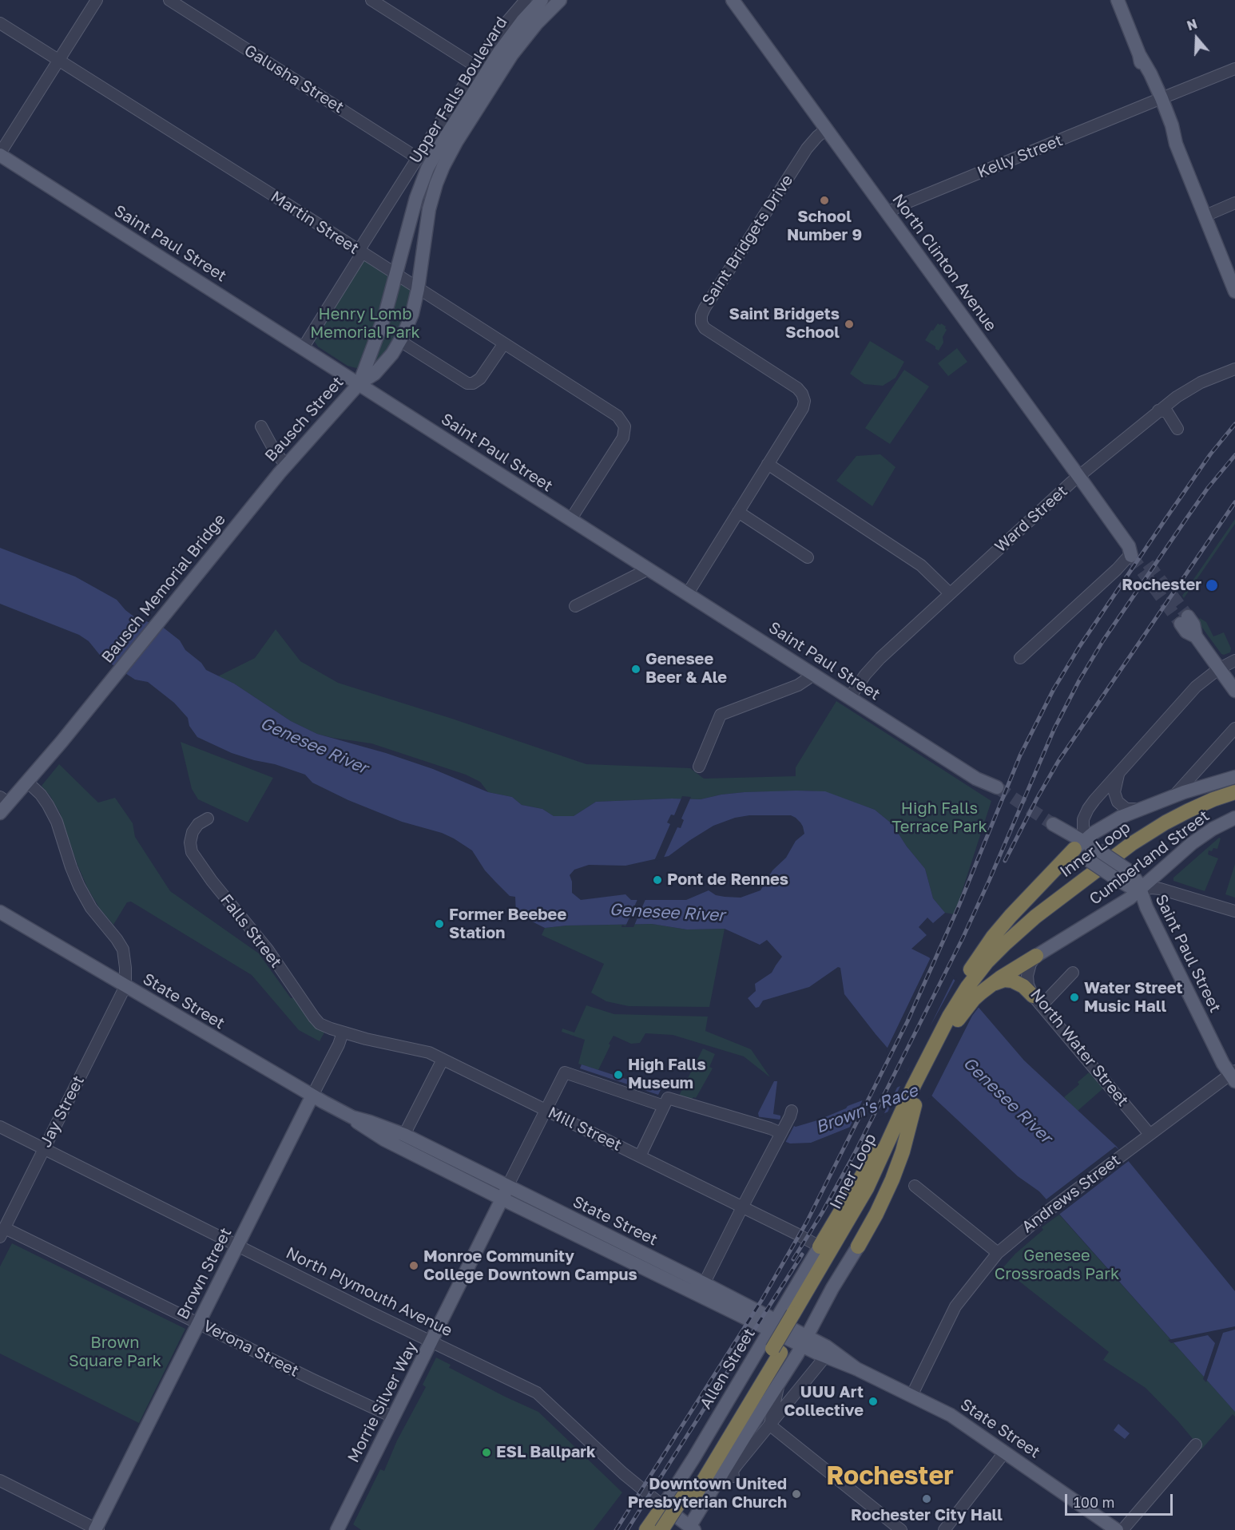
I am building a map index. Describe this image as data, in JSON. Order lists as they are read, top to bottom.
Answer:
{
  "streets": {
    "highway": ["Inner Loop"],
    "main road": [
      "Upper Falls Boulevard",
      "Saint Paul Street",
      "North Clinton Avenue",
      "Bausch Street",
      "Bausch Memorial Bridge",
      "Cumberland Street",
      "State Street",
      "Brown Street",
      "North Plymouth Avenue",
      "Allen Street",
      "Morrie Silver Way"
    ],
    "street": [
      "Galusha Street",
      "Kelly Street",
      "Martin Street",
      "Saint Bridgets Drive",
      "Ward Street",
      "Falls Street",
      "North Water Street",
      "Jay Street",
      "Mill Street",
      "Andrews Street",
      "Verona Street"
    ]
  },
  "crossings": [
    ["Upper Falls Boulevard", "Martin Street"],
    ["Upper Falls Boulevard", "Saint Paul Street"],
    ["Upper Falls Boulevard", "Bausch Street"],
    ["Kelly Street", "North Clinton Avenue"],
    ["Martin Street", "Saint Paul Street"],
    ["Saint Bridgets Drive", "Saint Paul Street"],
    ["Saint Bridgets Drive", "North Clinton Avenue"],
    ["Saint Paul Street", "Bausch Street"],
    ["Saint Paul Street", "Ward Street"],
    ["Saint Paul Street", "Cumberland Street"],
    ["Saint Paul Street", "Andrews Street"],
    ["North Clinton Avenue", "Ward Street"],
    ["Bausch Street", "Bausch Memorial Bridge"],
    ["Cumberland Street", "North Water Street"],
    ["Falls Street", "Mill Street"],
    ["Falls Street", "Brown Street"],
    ["State Street", "Jay Street"],
    ["State Street", "Andrews Street"],
    ["State Street", "Brown Street"],
    ["State Street", "Allen Street"],
    ["State Street", "Morrie Silver Way"],
    ["North Water Street", "Andrews Street"],
    ["Jay Street", "North Plymouth Avenue"],
    ["Jay Street", "Verona Street"],
    ["Mill Street", "Brown Street"],
    ["Mill Street", "Allen Street"],
    ["Brown Street", "North Plymouth Avenue"],
    ["Brown Street", "Verona Street"],
    ["North Plymouth Avenue", "Allen Street"],
    ["North Plymouth Avenue", "Morrie Silver Way"],
    ["Verona Street", "Morrie Silver Way"]
  ],
  "districts": ["Rochester"],
  "water": ["Genesee River", "Brown's Race"],
  "parks": [
    "Henry Lomb Memorial Park",
    "High Falls Terrace Park",
    "Genesee Crossroads Park",
    "Brown Square Park"
  ],
  "places": [
    "School Number 9",
    "Saint Bridgets School",
    "Rochester",
    "Genesee Beer & Ale",
    "Pont de Rennes",
    "Former Beebee Station",
    "Water Street Music Hall",
    "High Falls Museum",
    "Monroe Community College Downtown Campus",
    "UUU Art Collective",
    "ESL Ballpark",
    "Downtown United Presbyterian Church",
    "Rochester City Hall"
  ],
  "scale_bar": "100 m",
  "north": "top"
}
